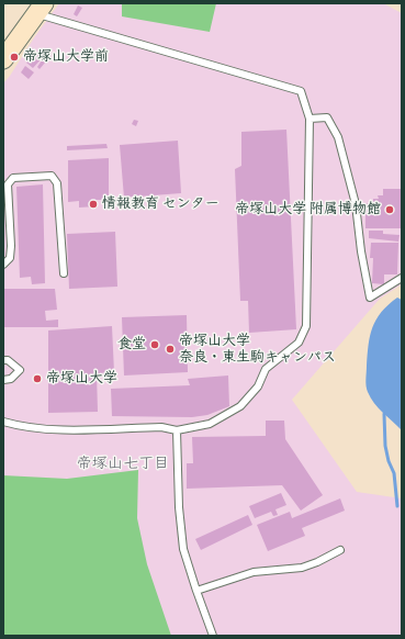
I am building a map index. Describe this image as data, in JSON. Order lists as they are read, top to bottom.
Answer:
{
  "districts": ["帝塚山七丁目"],
  "places": [
    "帝塚山大学前",
    "情報教育 センター",
    "帝塚山大学 附属博物館",
    "食堂",
    "帝塚山大学 奈良・東生駒キャンパス",
    "帝塚山大学"
  ]
}
